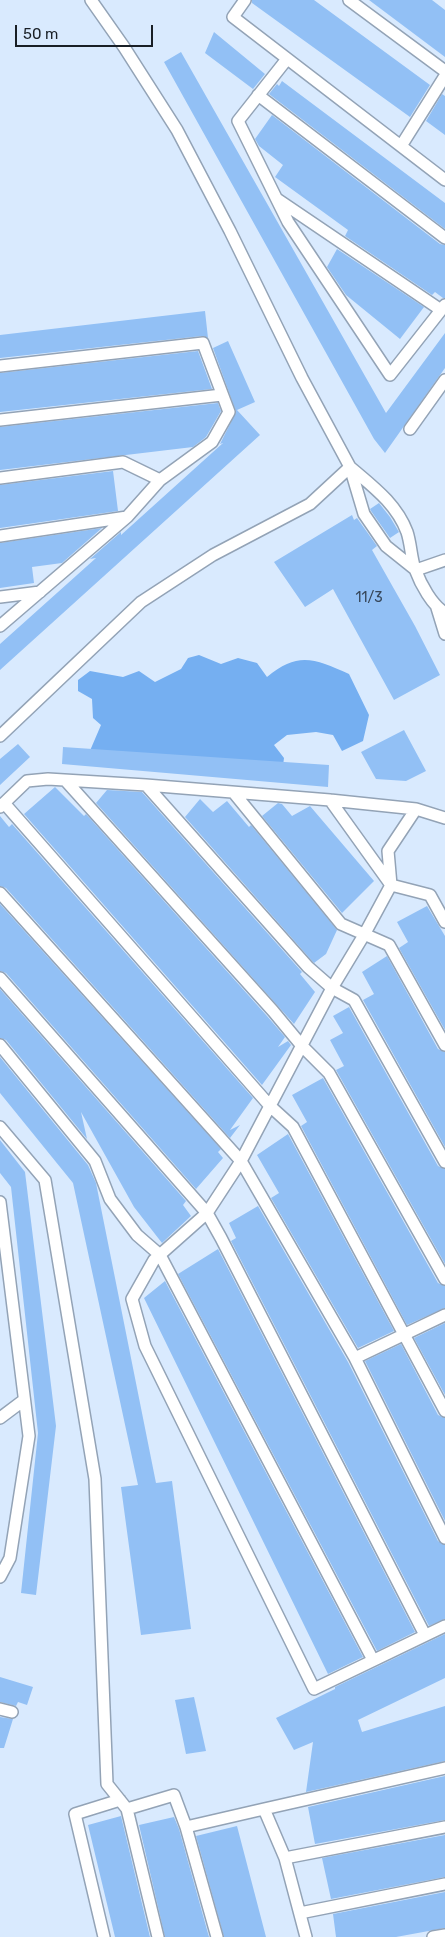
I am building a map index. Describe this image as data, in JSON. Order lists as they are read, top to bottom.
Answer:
{
  "house_numbers": ["11/3"],
  "scale_bar": "50 m"
}
